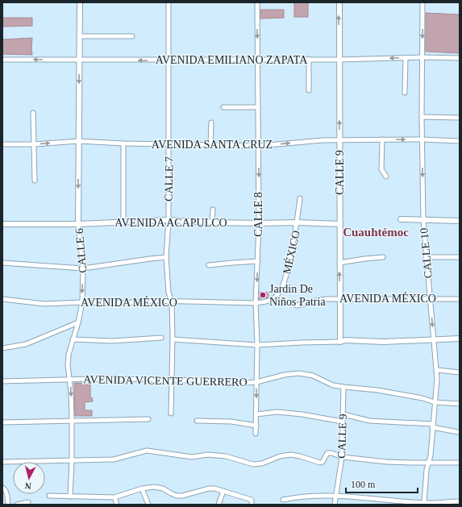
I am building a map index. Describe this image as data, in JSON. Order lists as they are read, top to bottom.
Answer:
{
  "streets": {
    "street": [
      "AVENIDA EMILIANO ZAPATA",
      "AVENIDA SANTA CRUZ",
      "CALLE 9",
      "CALLE 7",
      "CALLE 8",
      "AVENIDA ACAPULCO",
      "CALLE 6",
      "MÉXICO",
      "CALLE 10",
      "AVENIDA MÉXICO",
      "AVENIDA VICENTE GUERRERO"
    ]
  },
  "crossings": [
    ["AVENIDA EMILIANO ZAPATA", "CALLE 9"],
    ["AVENIDA EMILIANO ZAPATA", "CALLE 7"],
    ["AVENIDA EMILIANO ZAPATA", "CALLE 8"],
    ["AVENIDA EMILIANO ZAPATA", "CALLE 6"],
    ["AVENIDA EMILIANO ZAPATA", "CALLE 10"],
    ["AVENIDA SANTA CRUZ", "CALLE 9"],
    ["AVENIDA SANTA CRUZ", "CALLE 7"],
    ["AVENIDA SANTA CRUZ", "CALLE 8"],
    ["AVENIDA SANTA CRUZ", "CALLE 6"],
    ["AVENIDA SANTA CRUZ", "CALLE 10"],
    ["CALLE 9", "AVENIDA ACAPULCO"],
    ["CALLE 9", "AVENIDA MÉXICO"],
    ["CALLE 9", "AVENIDA VICENTE GUERRERO"],
    ["CALLE 7", "AVENIDA ACAPULCO"],
    ["CALLE 7", "AVENIDA MÉXICO"],
    ["CALLE 7", "AVENIDA VICENTE GUERRERO"],
    ["CALLE 8", "AVENIDA ACAPULCO"],
    ["CALLE 8", "MÉXICO"],
    ["CALLE 8", "AVENIDA MÉXICO"],
    ["CALLE 8", "AVENIDA VICENTE GUERRERO"],
    ["AVENIDA ACAPULCO", "CALLE 6"],
    ["AVENIDA ACAPULCO", "MÉXICO"],
    ["CALLE 6", "AVENIDA MÉXICO"],
    ["CALLE 6", "AVENIDA VICENTE GUERRERO"],
    ["MÉXICO", "AVENIDA MÉXICO"],
    ["CALLE 10", "AVENIDA MÉXICO"],
    ["CALLE 10", "AVENIDA VICENTE GUERRERO"]
  ],
  "one_way": [
    "AVENIDA EMILIANO ZAPATA",
    "AVENIDA SANTA CRUZ",
    "CALLE 9",
    "CALLE 8",
    "CALLE 6",
    "CALLE 10"
  ],
  "districts": ["Cuauhtémoc"],
  "places": ["Jardin De Niños Patria"],
  "scale_bar": "100 m",
  "north": "bottom"
}
